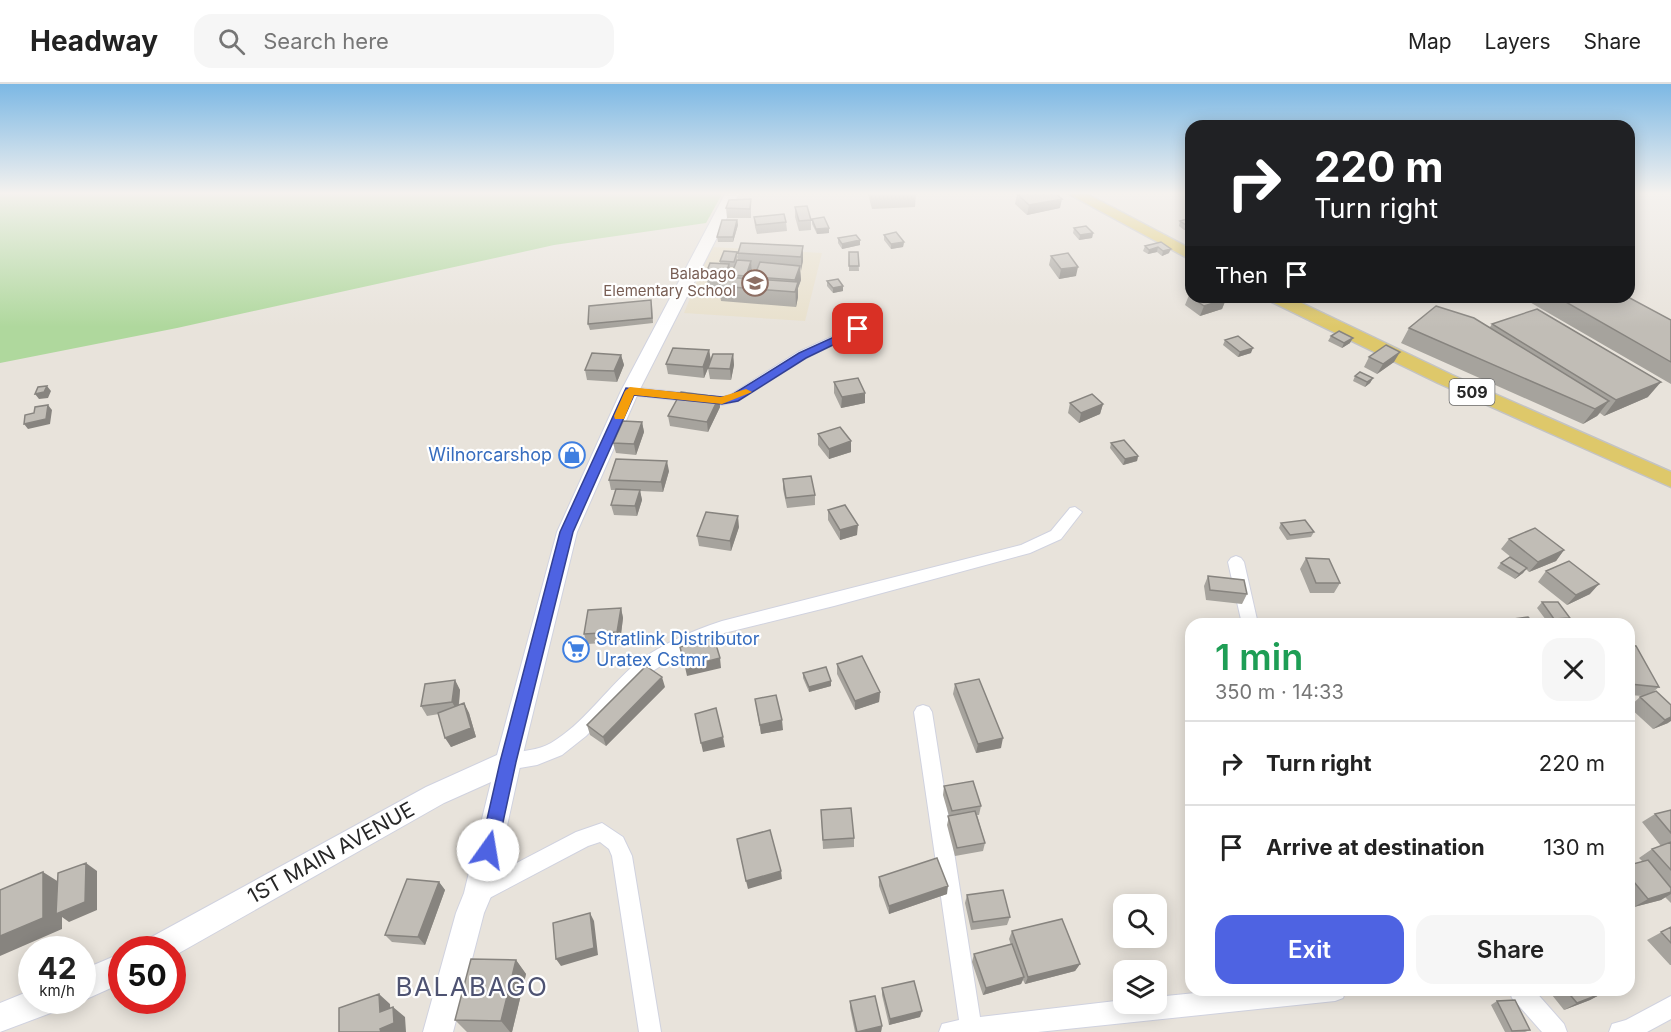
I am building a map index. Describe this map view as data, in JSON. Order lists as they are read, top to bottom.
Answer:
{
  "streets": {
    "main road": ["509", "1ST MAIN AVENUE"]
  },
  "districts": ["BALABAGO"],
  "places": {
    "school or university": ["Balabago Elementary School"],
    "shop": ["Wilnorcarshop"],
    "supermarket": ["Stratlink Distributor Uratex Cstmr"]
  },
  "page": {
    "header": "Headway",
    "search": "Search here",
    "nav": ["Map", "Layers", "Share"],
    "turn": ["220 m", "Turn right"],
    "then": "Then",
    "heading": ["1 min", "350 m · 14:33"],
    "list": [
      {
        "name": "Turn right",
        "value": "220 m"
      },
      {
        "name": "Arrive at destination",
        "value": "130 m"
      }
    ],
    "buttons": ["Exit", "Share"],
    "speed": "42 km/h",
    "limit": "50"
  }
}
